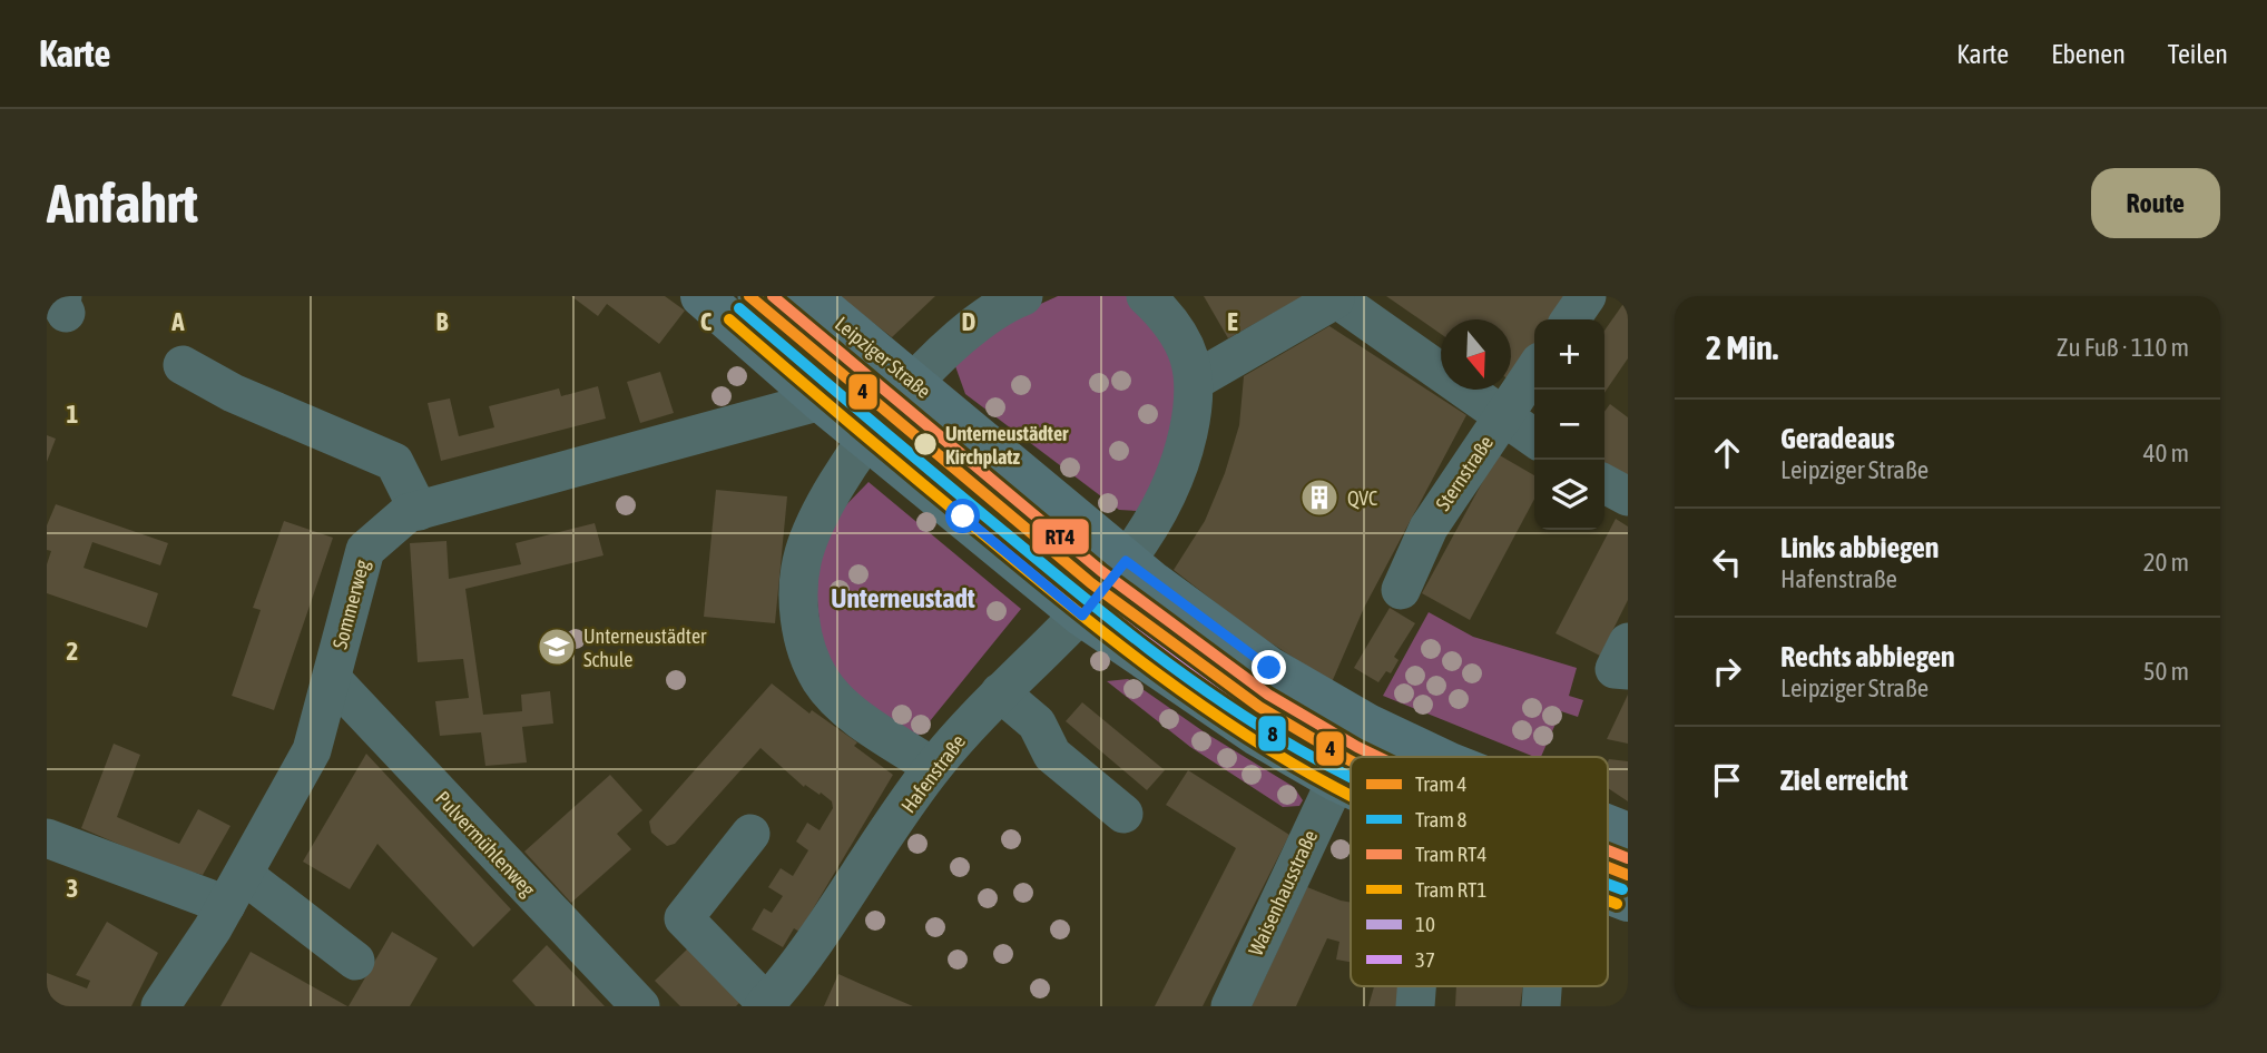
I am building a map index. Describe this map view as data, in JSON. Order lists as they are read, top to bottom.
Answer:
{
  "streets": {
    "main road": ["Leipziger Straße"],
    "street": [
      "Sternstraße",
      "Sommerweg",
      "Hafenstraße",
      "Pulvermühlenweg",
      "Waisenhausstraße"
    ]
  },
  "crossings": [
    ["Leipziger Straße", "Sommerweg"],
    ["Leipziger Straße", "Hafenstraße"],
    ["Leipziger Straße", "Waisenhausstraße"],
    ["Sommerweg", "Pulvermühlenweg"]
  ],
  "districts": ["Unterneustadt"],
  "places": {
    "other": ["Unterneustädter Kirchplatz"],
    "building": ["QVC"],
    "school or university": ["Unterneustädter Schule"]
  },
  "lines": [
    "tram line 4",
    "tram line RT4",
    "transit line 10",
    "tram line 8",
    "transit line 37",
    "tram line RT1"
  ],
  "legend": [
    "Tram 4",
    "Tram 8",
    "Tram RT4",
    "Tram RT1",
    "10",
    "37"
  ],
  "north": "bottom",
  "page": {
    "header": "Karte",
    "nav": ["Karte", "Ebenen", "Teilen"],
    "buttons": "Route",
    "title": "Anfahrt",
    "heading": ["2 Min.", "Zu Fuß · 110 m"],
    "map_buttons": ["+", "−"],
    "list": [
      ["Geradeaus", "Leipziger Straße", "40 m"],
      ["Links abbiegen", "Hafenstraße", "20 m"],
      ["Rechts abbiegen", "Leipziger Straße", "50 m"],
      "Ziel erreicht"
    ]
  },
  "grid": {
    "columns": [
      "A",
      "B",
      "C",
      "D",
      "E"
    ],
    "rows": ["1", "2", "3"]
  }
}
